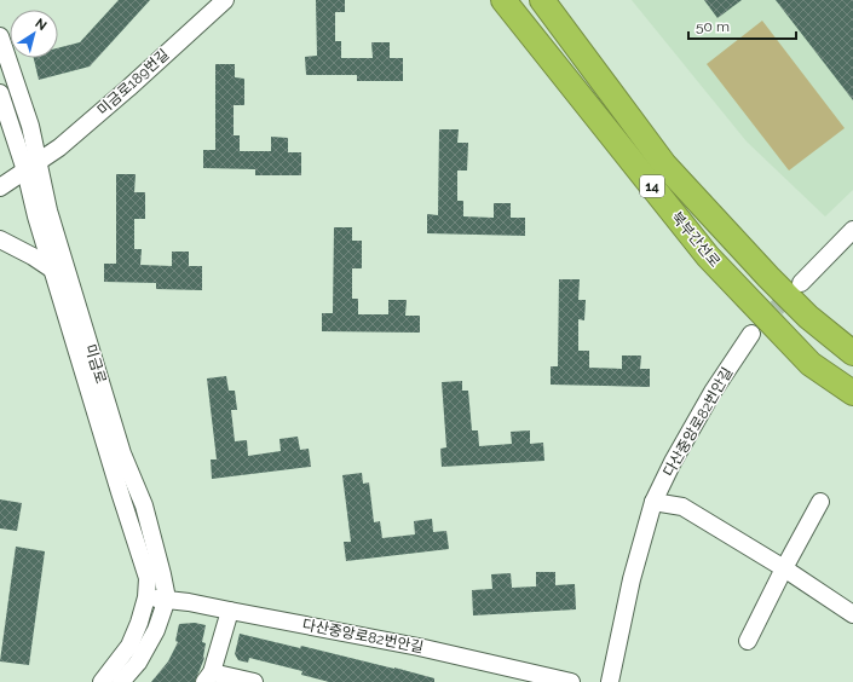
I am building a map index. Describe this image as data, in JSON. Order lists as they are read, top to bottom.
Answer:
{
  "streets": {
    "highway": ["14", "북부간선로"],
    "street": ["미금로189번길", "미금로", "다산중앙로82번안길"]
  },
  "crossings": [
    ["미금로189번길", "미금로"],
    ["미금로", "다산중앙로82번안길"]
  ],
  "scale_bar": "50 m",
  "north": "top right"
}
